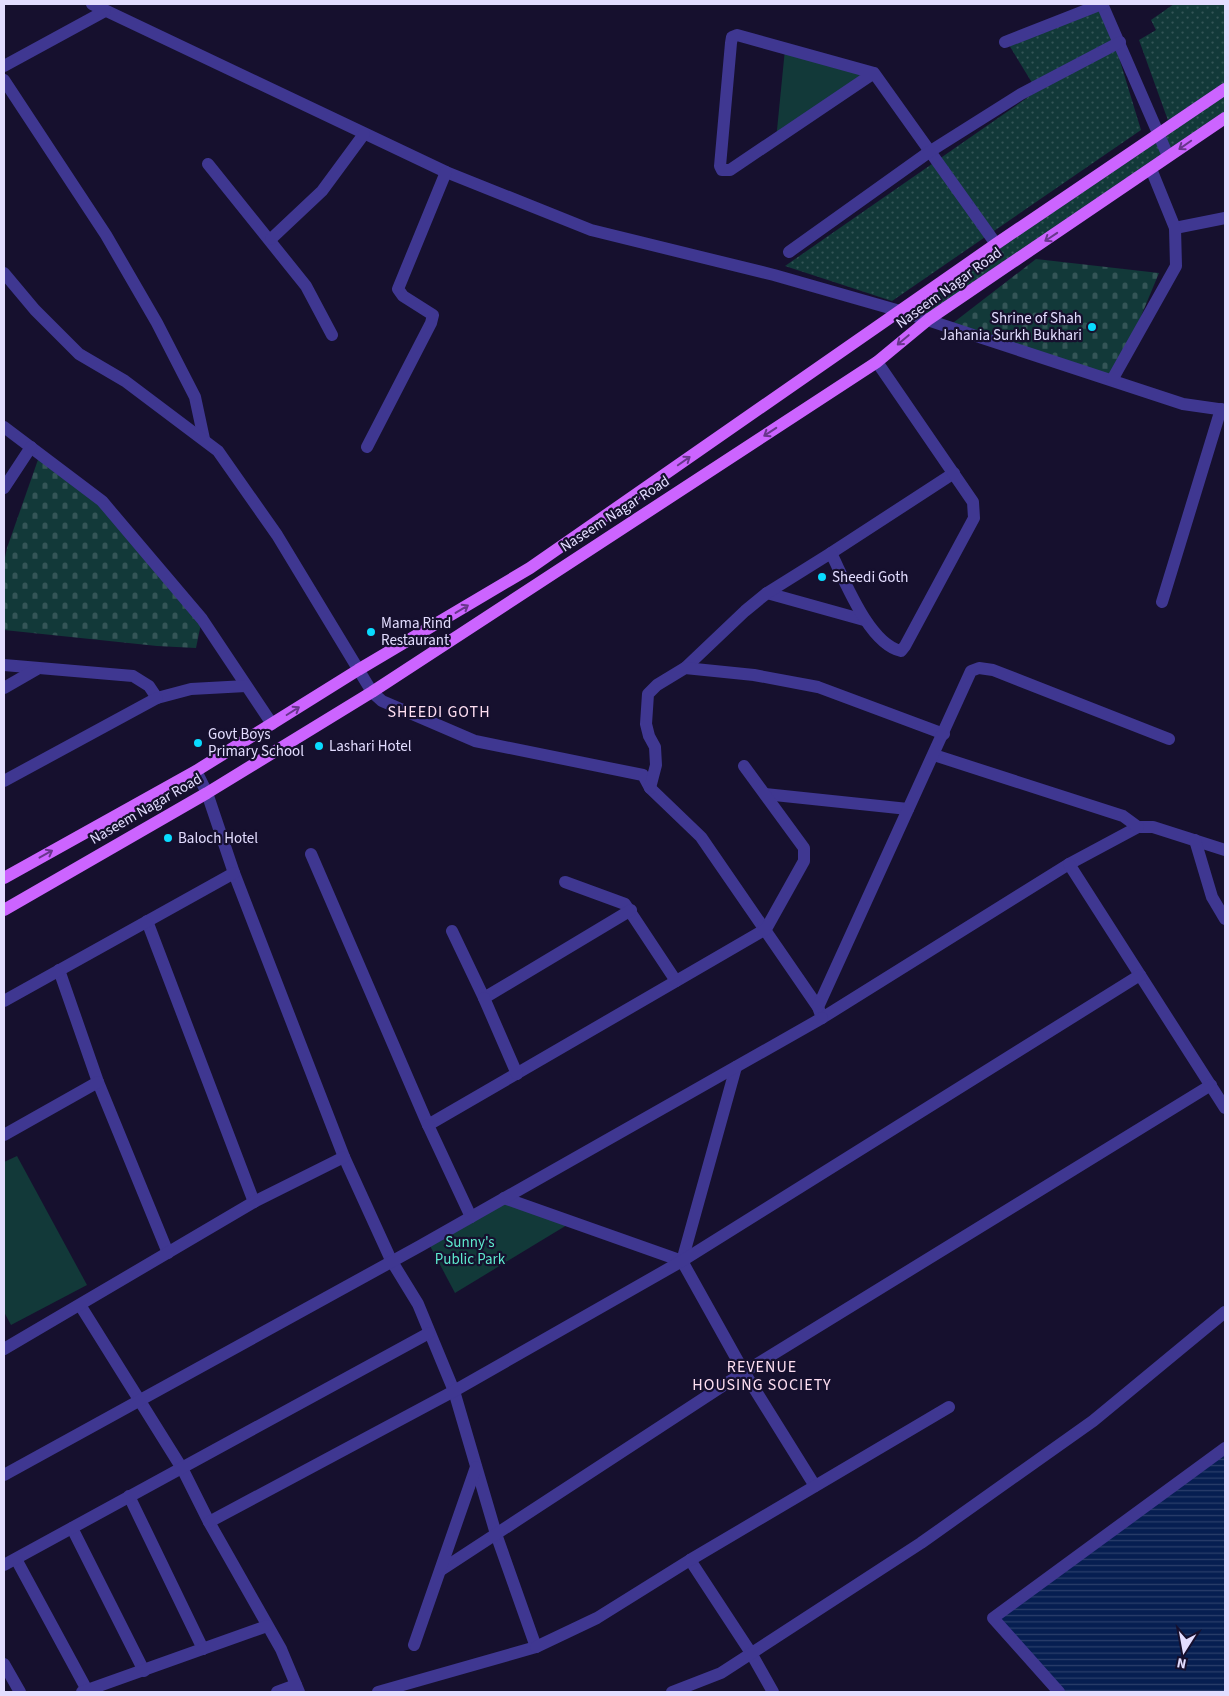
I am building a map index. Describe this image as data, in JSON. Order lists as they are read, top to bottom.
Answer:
{
  "streets": {
    "main road": ["Naseem Nagar Road"]
  },
  "districts": ["SHEEDI GOTH", "REVENUE HOUSING SOCIETY"],
  "parks": ["Sunny's Public Park"],
  "places": [
    "Shrine of Shah Jahania Surkh Bukhari",
    "Sheedi Goth",
    "Mama Rind Restaurant",
    "Govt Boys Primary School",
    "Lashari Hotel",
    "Baloch Hotel"
  ],
  "north": "bottom"
}
